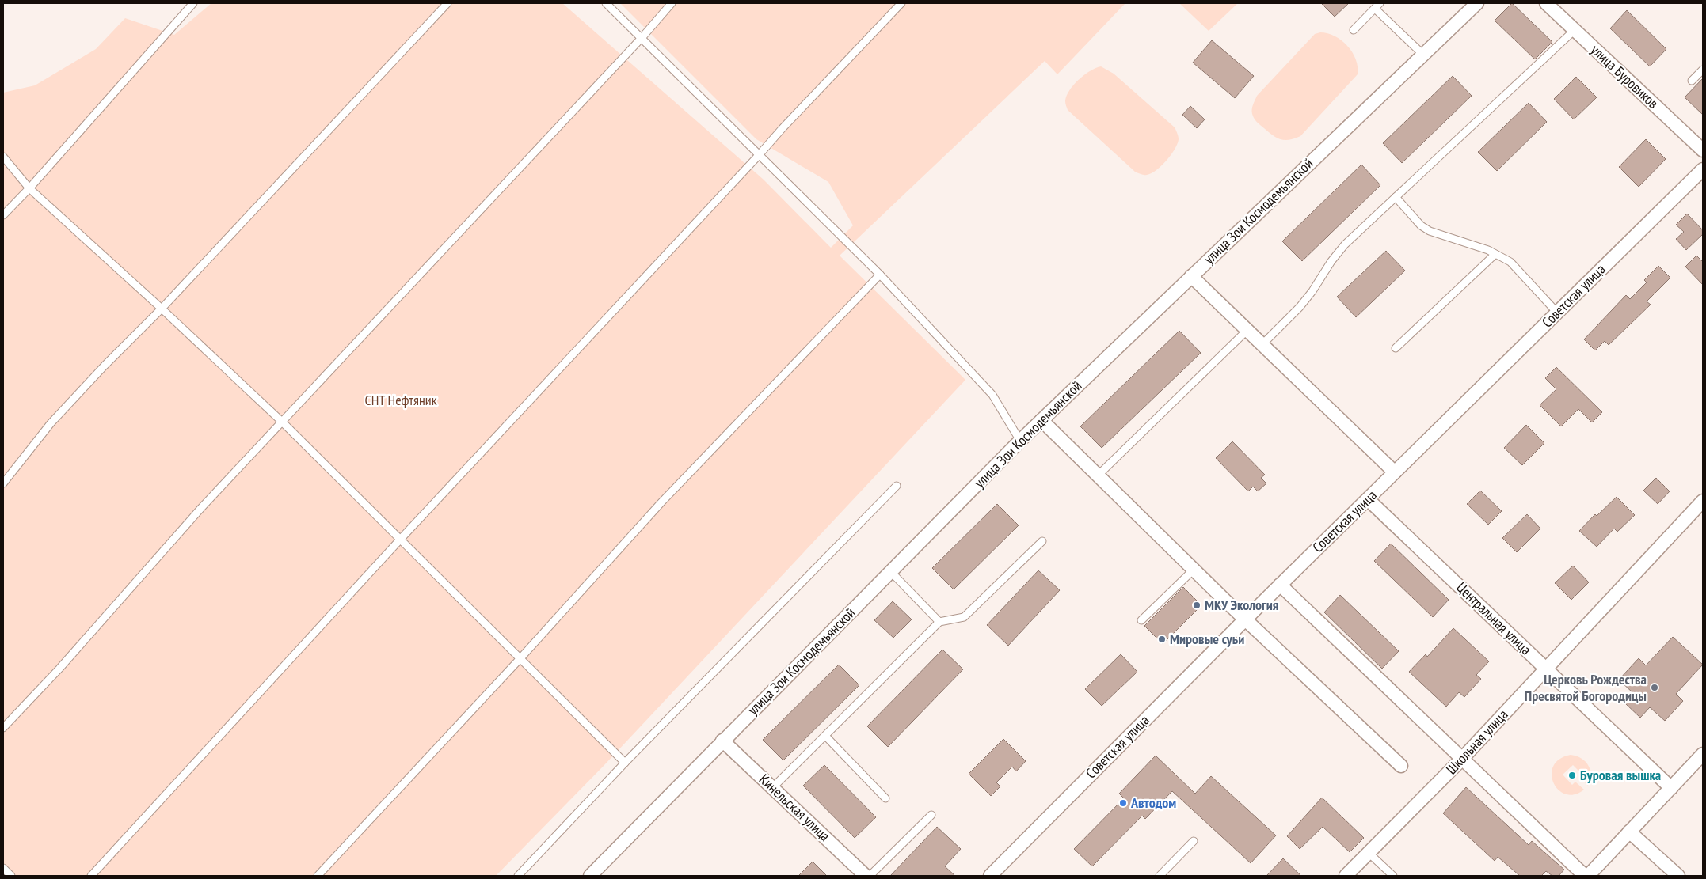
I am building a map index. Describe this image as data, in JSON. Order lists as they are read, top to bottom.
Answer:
{
  "streets": {
    "street": [
      "улица Буровиков",
      "улица Зои Космодемьянской",
      "Советская улица",
      "Центральная улица",
      "Школьная улица",
      "Кинельская улица"
    ]
  },
  "crossings": [
    ["улица Зои Космодемьянской", "Кинельская улица"],
    ["Советская улица", "Центральная улица"],
    ["Центральная улица", "Школьная улица"]
  ],
  "parks": ["СНТ Нефтяник"],
  "places": [
    "МКУ Экология",
    "Мировые суьи",
    "Церковь Рождества Пресвятой Богородицы",
    "Буровая вышка",
    "Автодом"
  ]
}
